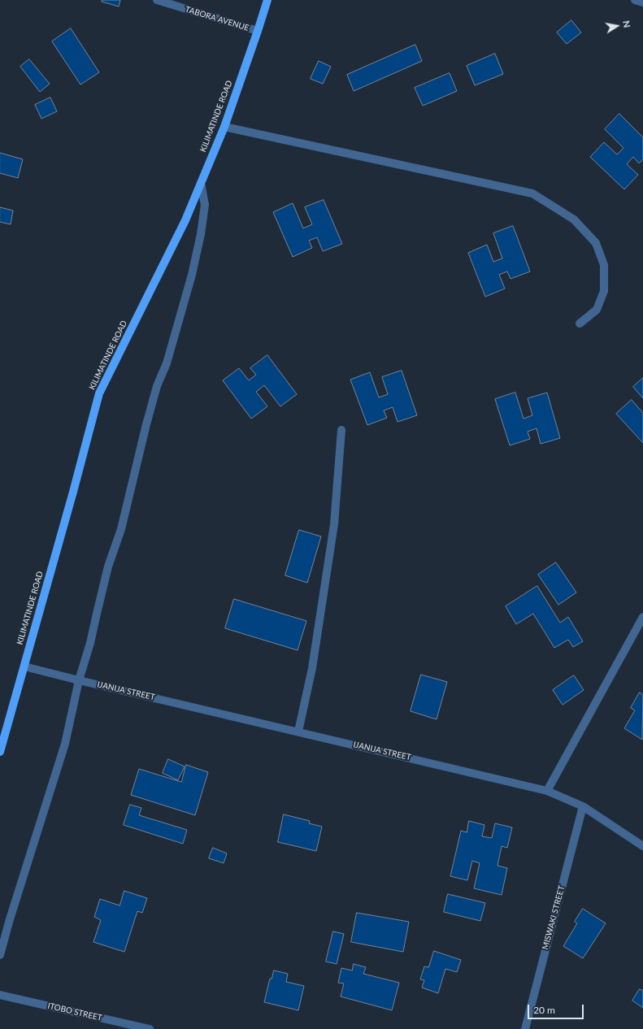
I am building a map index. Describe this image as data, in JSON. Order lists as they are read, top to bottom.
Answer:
{
  "streets": {
    "main road": ["KILIMATINDE ROAD"],
    "street": [
      "TABORA AVENUE",
      "IJANIJA STREET",
      "MISWAKI STREET",
      "ITOBO STREET"
    ]
  },
  "crossings": [
    ["TABORA AVENUE", "KILIMATINDE ROAD"],
    ["KILIMATINDE ROAD", "IJANIJA STREET"],
    ["IJANIJA STREET", "MISWAKI STREET"]
  ],
  "scale_bar": "20 m",
  "north": "right"
}
